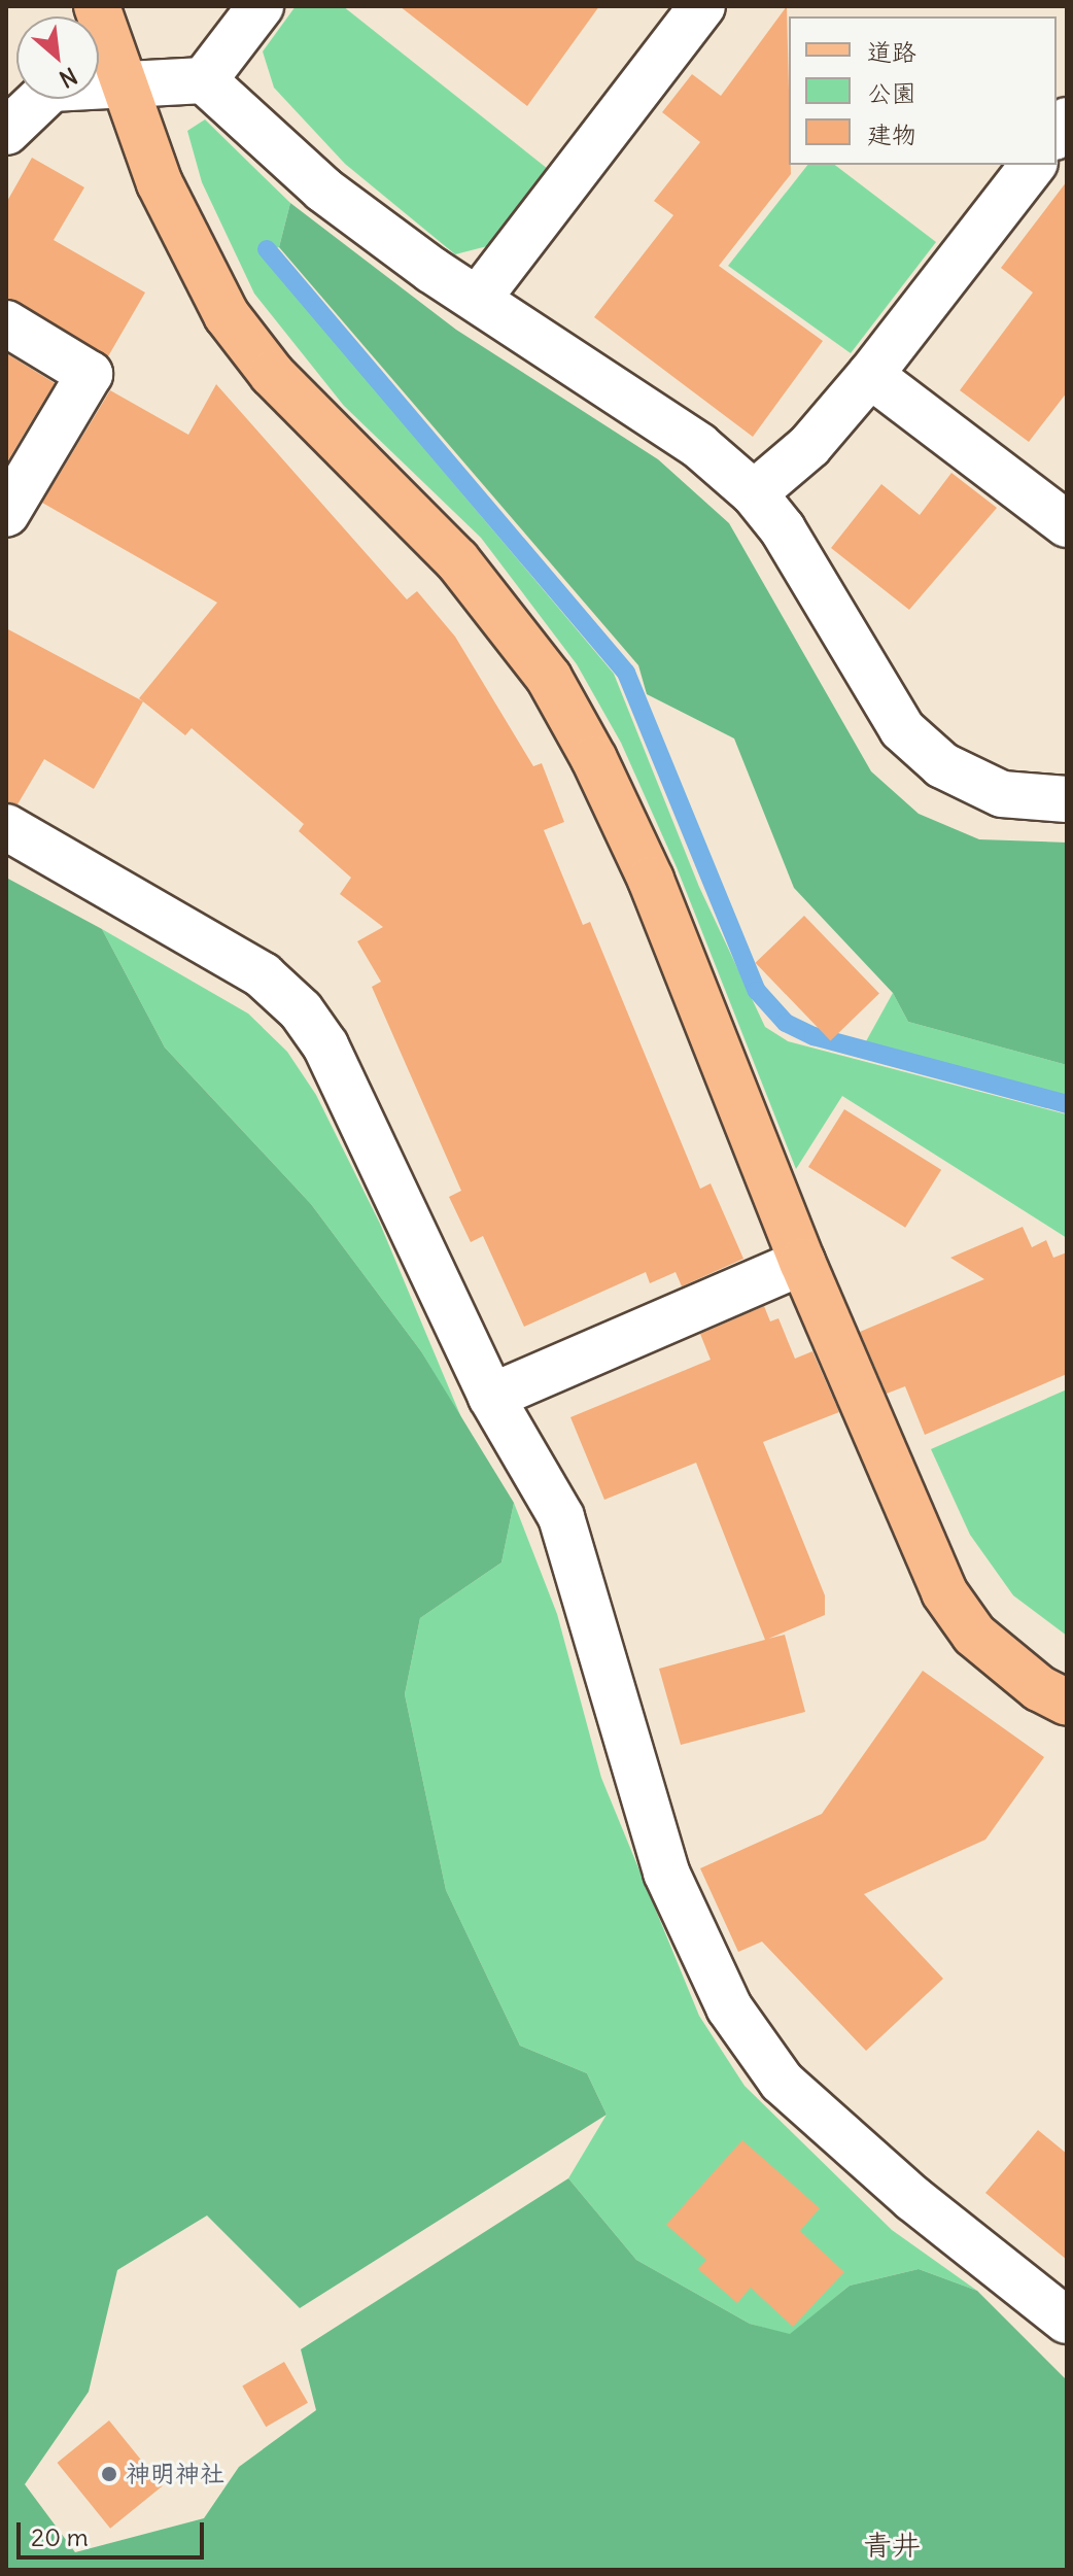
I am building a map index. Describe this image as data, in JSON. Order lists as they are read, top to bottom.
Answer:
{
  "districts": ["青井"],
  "places": ["神明神社"],
  "legend": ["道路", "公園", "建物"],
  "scale_bar": "20 m",
  "north": "bottom right"
}
